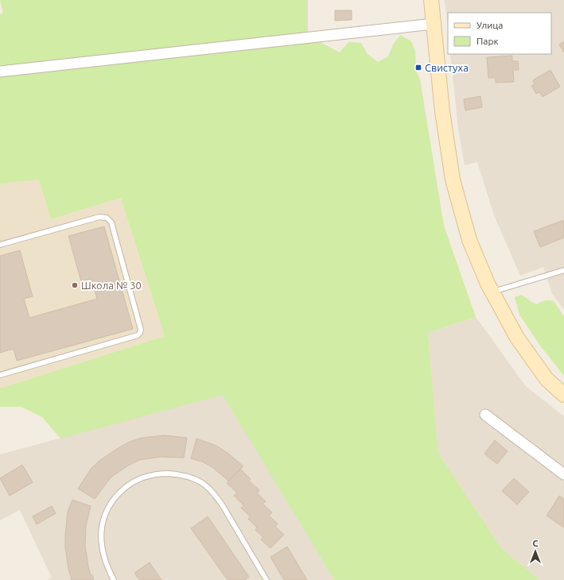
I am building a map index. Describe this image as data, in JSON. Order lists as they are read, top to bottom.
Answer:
{
  "places": {
    "transit": ["Свистуха"],
    "other": ["Школа № 30"]
  },
  "legend": ["Улица", "Парк"],
  "north": "top"
}
